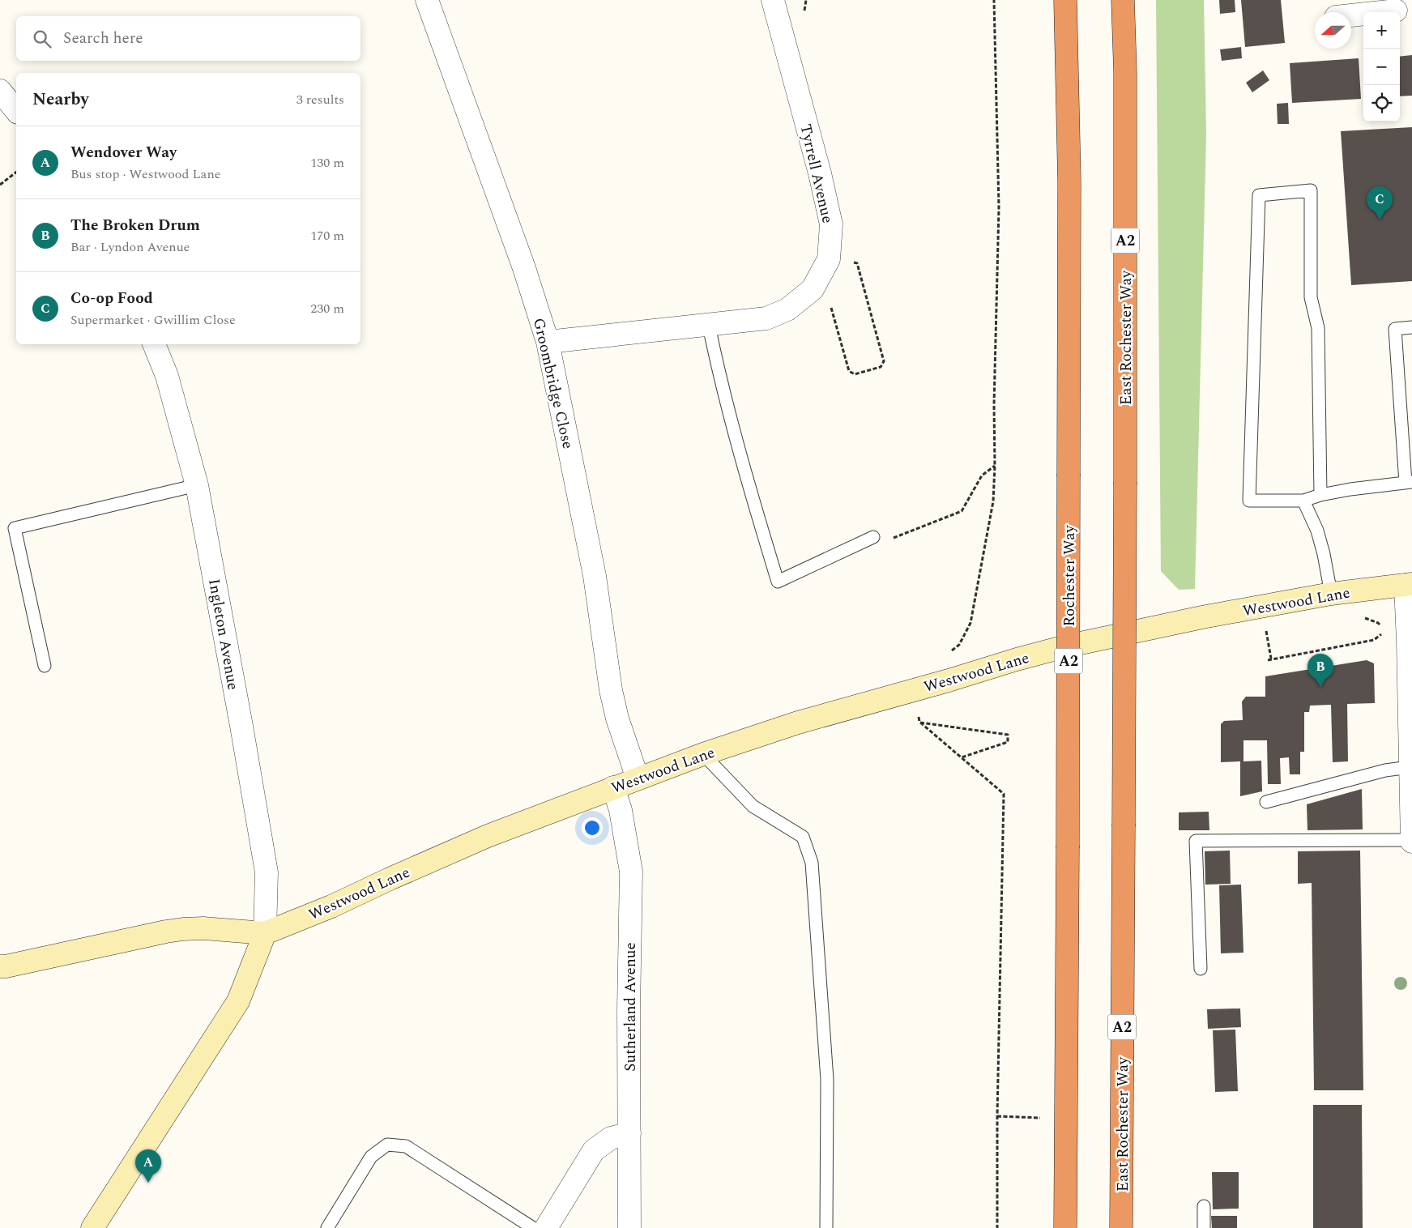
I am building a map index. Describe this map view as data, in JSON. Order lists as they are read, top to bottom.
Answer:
{
  "streets": {
    "highway": ["A2", "East Rochester Way", "Rochester Way"],
    "street": [
      "Tyrrell Avenue",
      "Groombridge Close",
      "Westwood Lane",
      "Ingleton Avenue",
      "Sutherland Avenue"
    ]
  },
  "crossings": [
    ["Tyrrell Avenue", "Groombridge Close"],
    ["Groombridge Close", "Westwood Lane"],
    ["Westwood Lane", "Ingleton Avenue"],
    ["Westwood Lane", "Sutherland Avenue"]
  ],
  "north": "left",
  "page": {
    "map_buttons": ["+", "−"],
    "search": "Search here",
    "heading": ["Nearby", "3 results"],
    "list": [
      {
        "mark": "A",
        "name": "Wendover Way",
        "note": "Bus stop · Westwood Lane",
        "value": "130 m"
      },
      {
        "mark": "B",
        "name": "The Broken Drum",
        "note": "Bar · Lyndon Avenue",
        "value": "170 m"
      },
      {
        "mark": "C",
        "name": "Co-op Food",
        "note": "Supermarket · Gwillim Close",
        "value": "230 m"
      }
    ],
    "pins": ["C", "B", "A"]
  }
}
